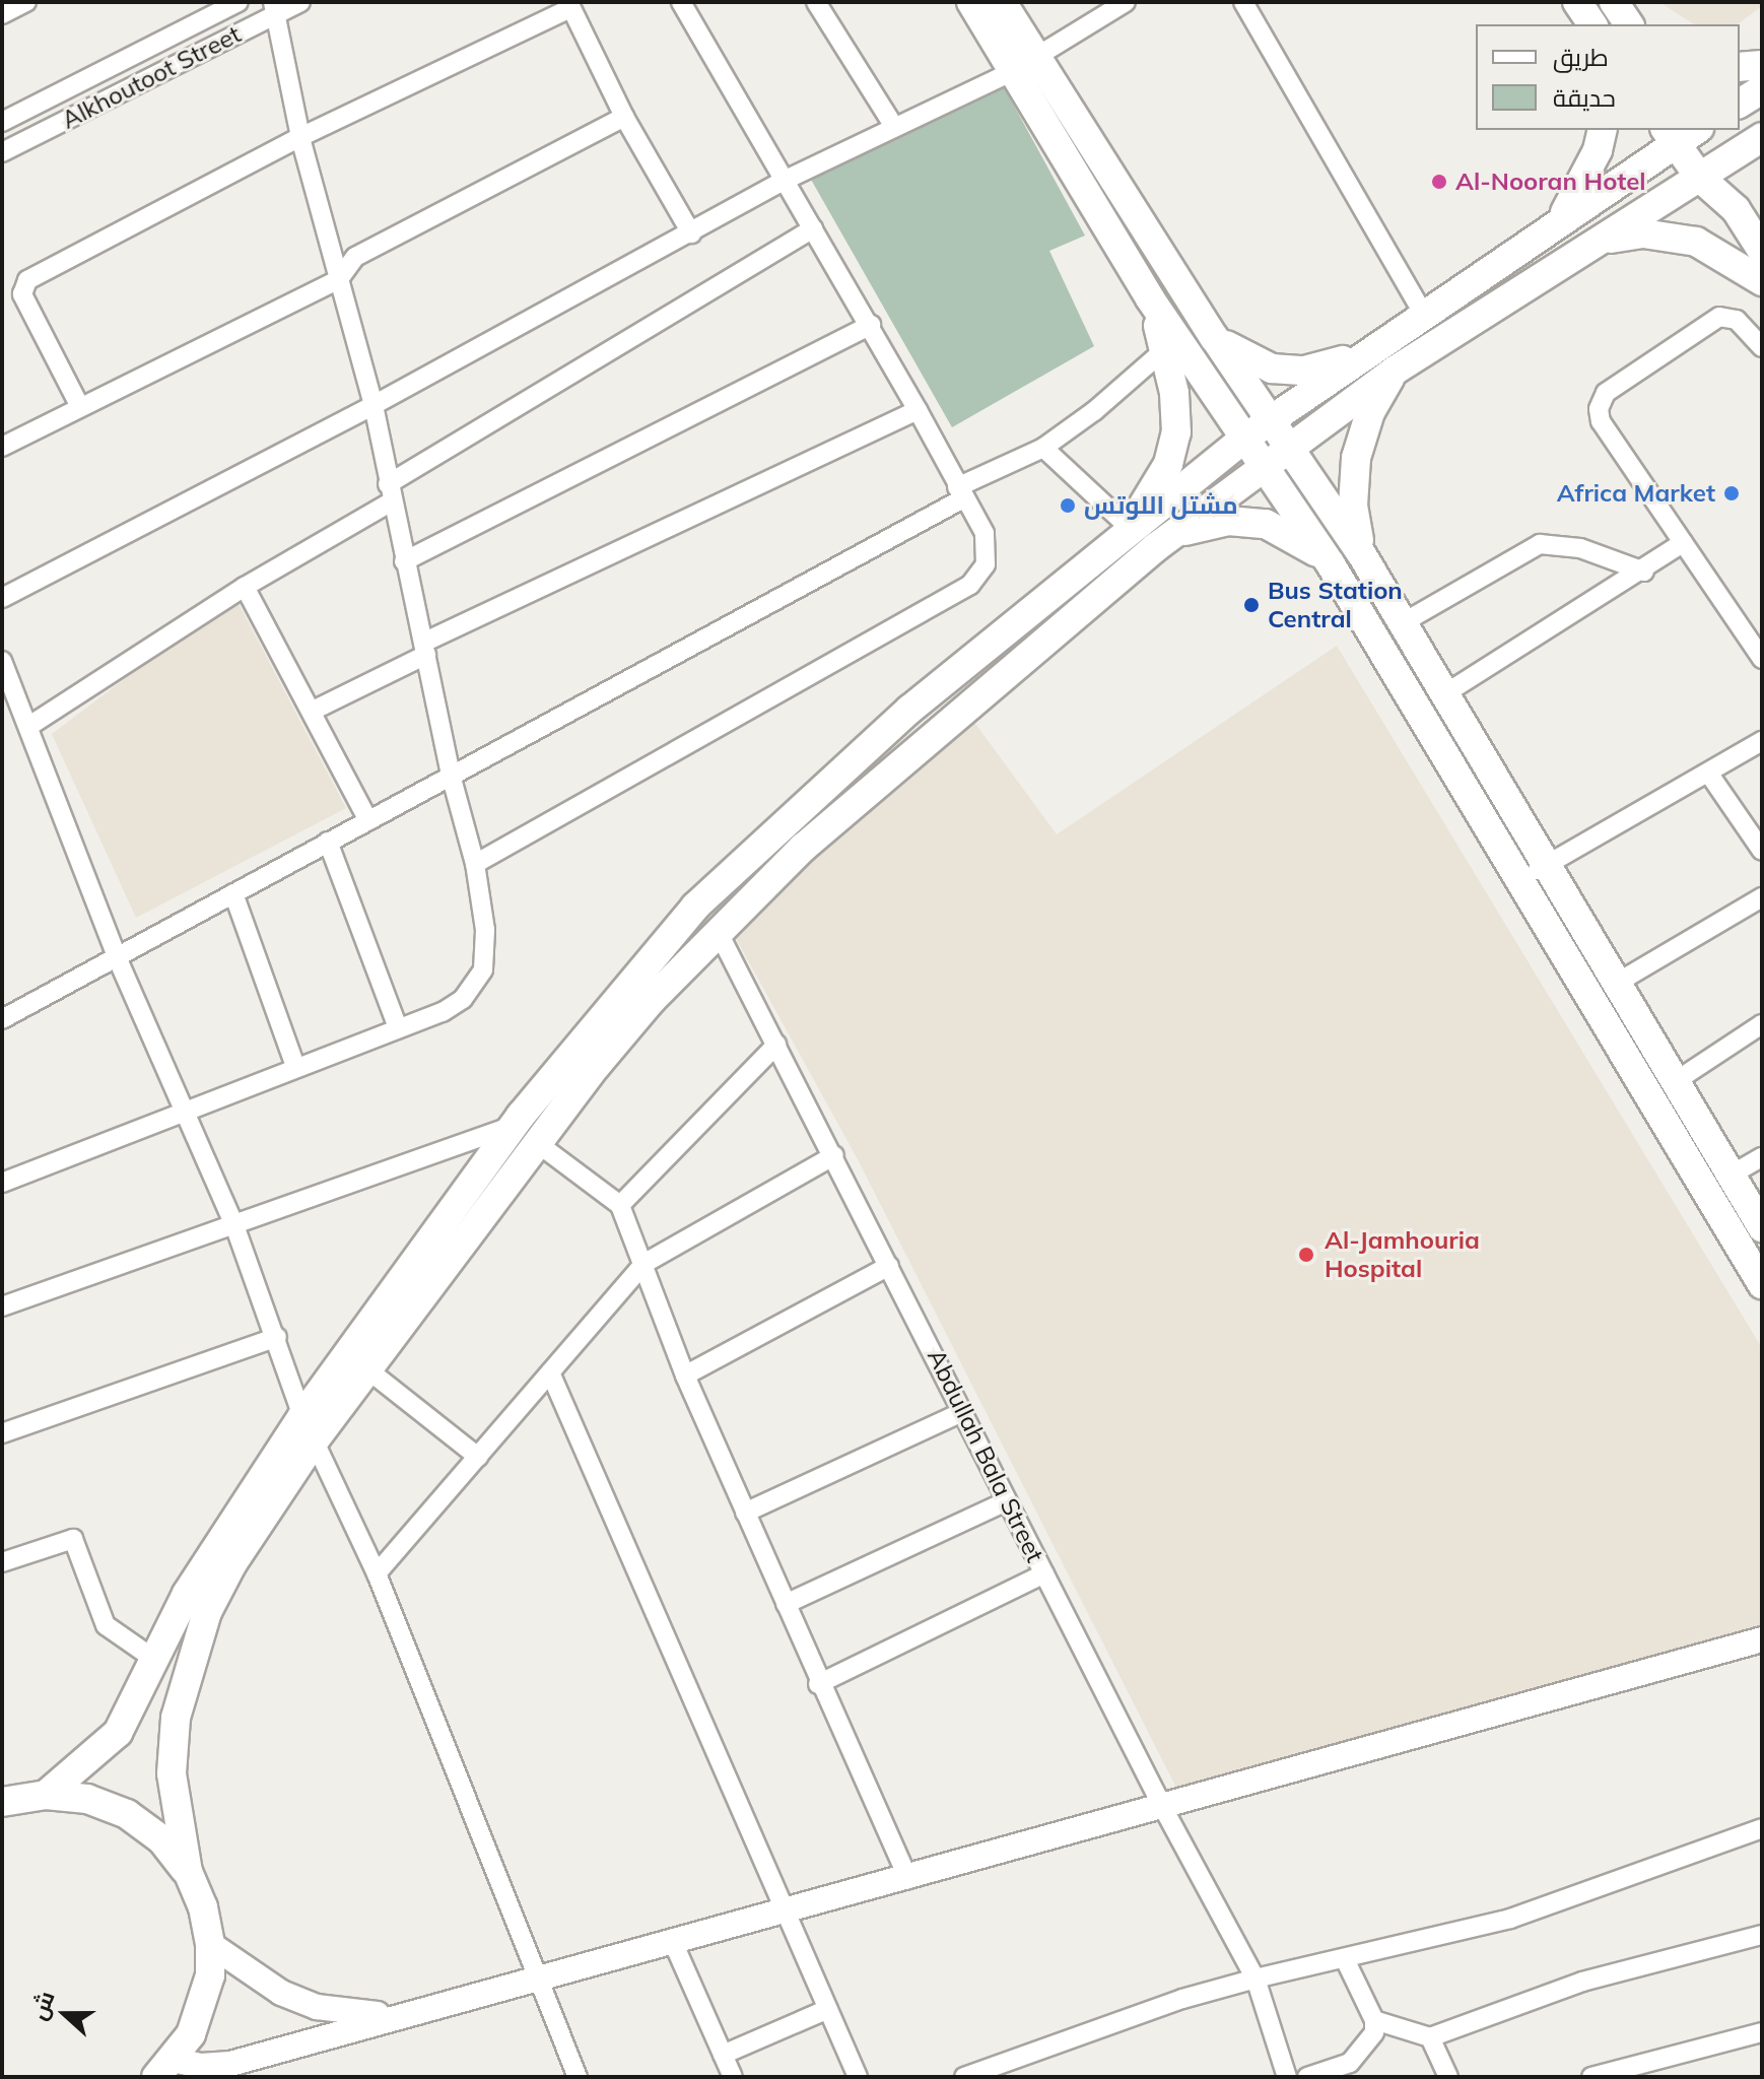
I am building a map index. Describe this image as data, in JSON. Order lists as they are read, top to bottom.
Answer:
{
  "streets": {
    "street": ["Alkhoutoot Street", "Abdullah Bala Street"]
  },
  "places": [
    "Al-Nooran Hotel",
    "Africa Market",
    "مشتل اللوتس",
    "Bus Station Central",
    "Al-Jamhouria Hospital"
  ],
  "legend": ["طريق", "حديقة"],
  "north": "left"
}
